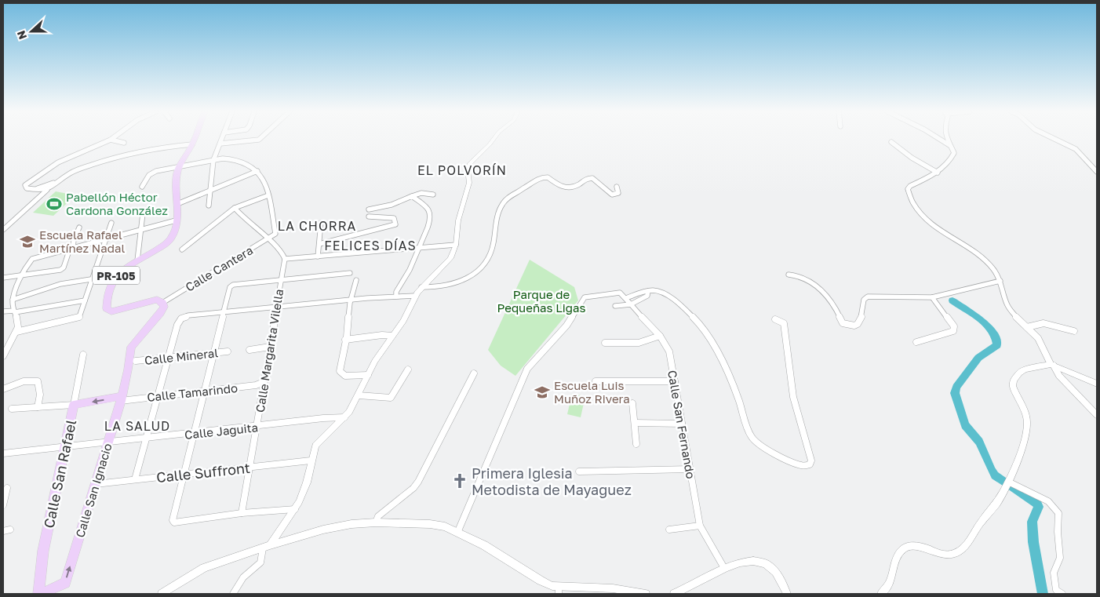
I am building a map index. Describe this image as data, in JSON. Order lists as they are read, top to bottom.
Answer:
{
  "streets": {
    "main road": [
      "PR-105",
      "Calle Tamarindo",
      "Calle San Rafael",
      "Calle San Ignacio"
    ],
    "street": [
      "Calle Cantera",
      "Calle Margarita Vilella",
      "Calle Mineral",
      "Calle San Fernando",
      "Calle Jaguita",
      "Calle Suffront"
    ]
  },
  "crossings": [
    ["Calle Cantera", "PR-105"],
    ["Calle Cantera", "Calle San Ignacio"],
    ["PR-105", "Calle San Ignacio"],
    ["Calle Margarita Vilella", "Calle Tamarindo"],
    ["Calle Margarita Vilella", "Calle Jaguita"],
    ["Calle Margarita Vilella", "Calle Suffront"],
    ["Calle Tamarindo", "Calle San Rafael"],
    ["Calle Tamarindo", "Calle San Ignacio"],
    ["Calle Jaguita", "Calle San Rafael"],
    ["Calle Jaguita", "Calle San Ignacio"],
    ["Calle Suffront", "Calle San Ignacio"],
    ["Calle San Rafael", "Calle San Ignacio"]
  ],
  "one_way": ["Calle San Ignacio"],
  "districts": [
    "EL POLVORÍN",
    "LA CHORRA",
    "FELICES DÍAS",
    "LA SALUD"
  ],
  "parks": ["Parque de Pequeñas Ligas"],
  "places": {
    "sports": ["Pabellón Héctor Cardona González"],
    "school or university": ["Escuela Rafael Martínez Nadal", "Escuela Luis Muñoz Rivera"],
    "church": ["Primera Iglesia Metodista de Mayaguez"]
  },
  "north": "left"
}
